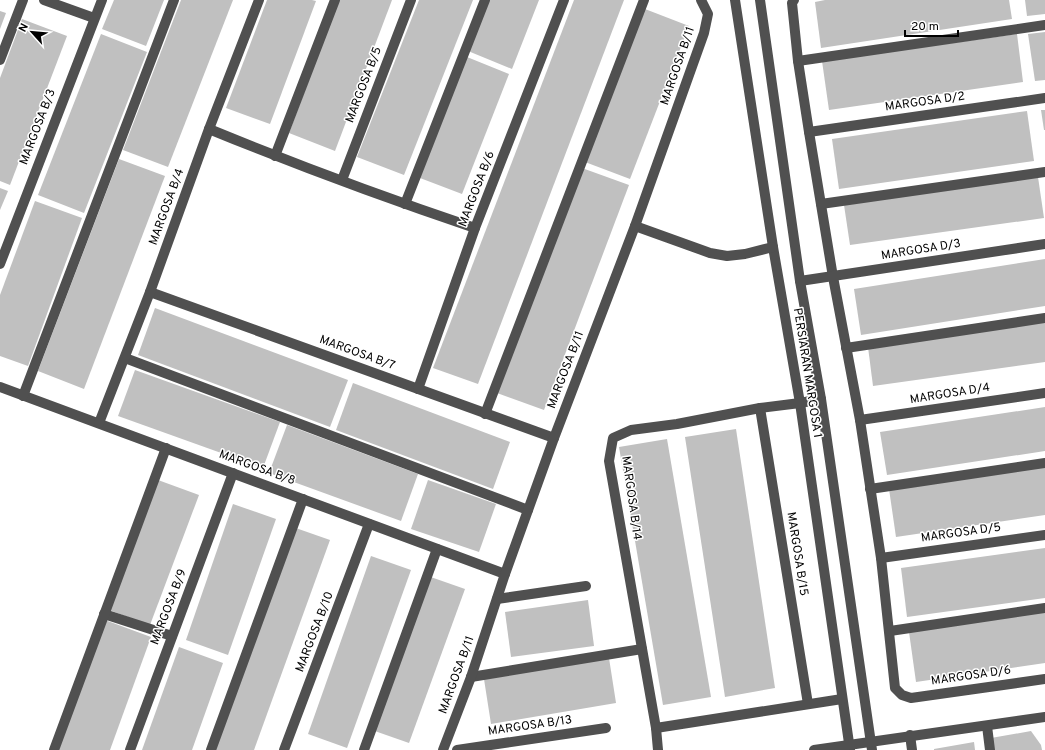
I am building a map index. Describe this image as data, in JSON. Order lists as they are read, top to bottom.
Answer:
{
  "streets": {
    "street": [
      "MARGOSA B/11",
      "MARGOSA B/5",
      "MARGOSA D/2",
      "MARGOSA B/3",
      "MARGOSA B/6",
      "MARGOSA B/4",
      "MARGOSA D/3",
      "MARGOSA B/7",
      "PERSIARAN MARGOSA 1",
      "MARGOSA D/4",
      "MARGOSA B/8",
      "MARGOSA B/14",
      "MARGOSA D/5",
      "MARGOSA B/15",
      "MARGOSA B/9",
      "MARGOSA B/10",
      "MARGOSA D/6",
      "MARGOSA B/13"
    ]
  },
  "crossings": [
    ["MARGOSA B/11", "MARGOSA B/7"],
    ["MARGOSA B/11", "MARGOSA B/8"],
    ["MARGOSA B/6", "MARGOSA B/7"],
    ["MARGOSA B/4", "MARGOSA B/7"],
    ["MARGOSA B/4", "MARGOSA B/8"],
    ["MARGOSA D/3", "PERSIARAN MARGOSA 1"],
    ["PERSIARAN MARGOSA 1", "MARGOSA B/14"],
    ["MARGOSA B/8", "MARGOSA B/9"],
    ["MARGOSA B/8", "MARGOSA B/10"],
    ["MARGOSA B/14", "MARGOSA B/15"]
  ],
  "scale_bar": "20 m",
  "north": "top left"
}
